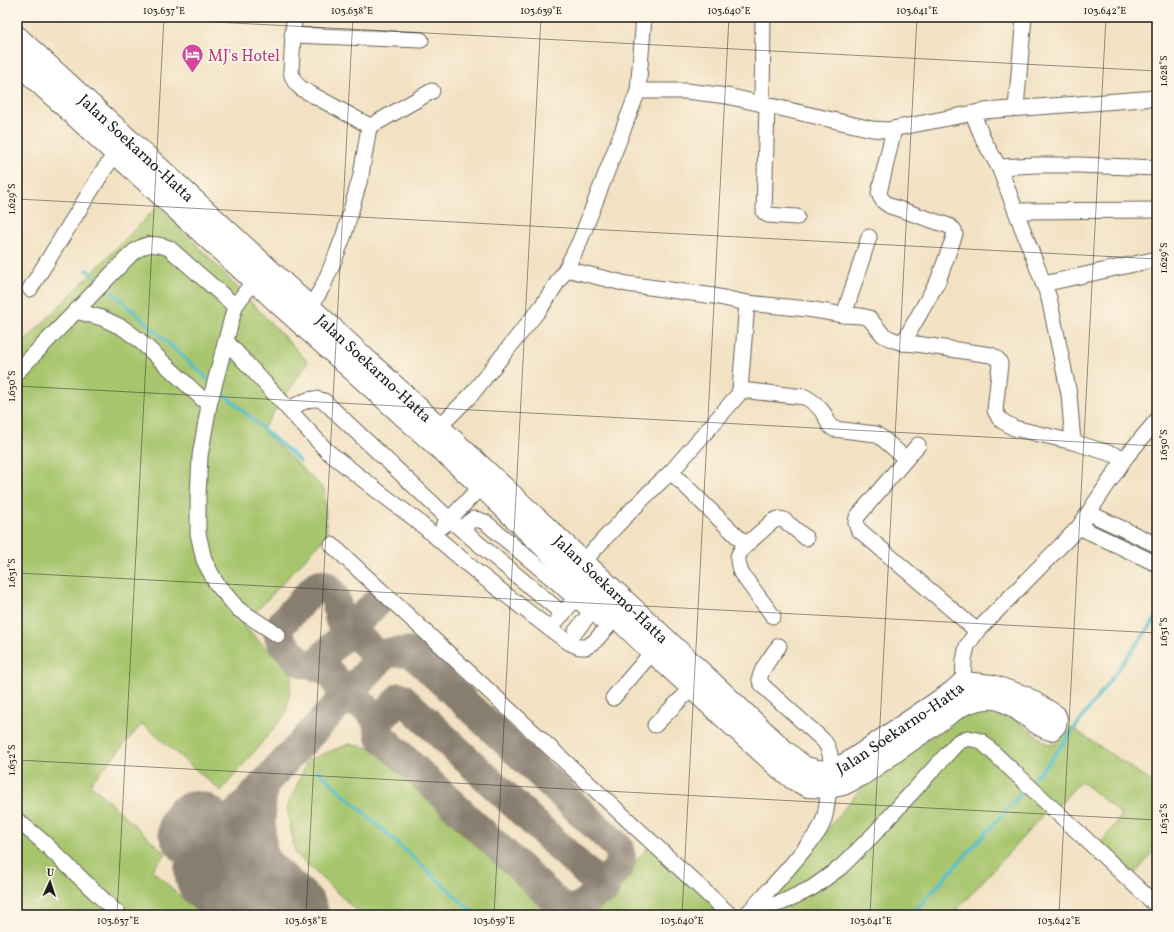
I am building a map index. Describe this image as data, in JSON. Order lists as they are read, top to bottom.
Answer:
{
  "streets": {
    "highway": ["Jalan Soekarno-Hatta"]
  },
  "places": {
    "hotel": ["MJ's Hotel"]
  },
  "north": "top",
  "coordinates": [
    "103.637°E",
    "103.638°E",
    "103.639°E",
    "103.640°E",
    "103.641°E",
    "103.642°E",
    "1.628°S",
    "1.629°S",
    "1.630°S",
    "1.631°S",
    "1.632°S"
  ]
}
